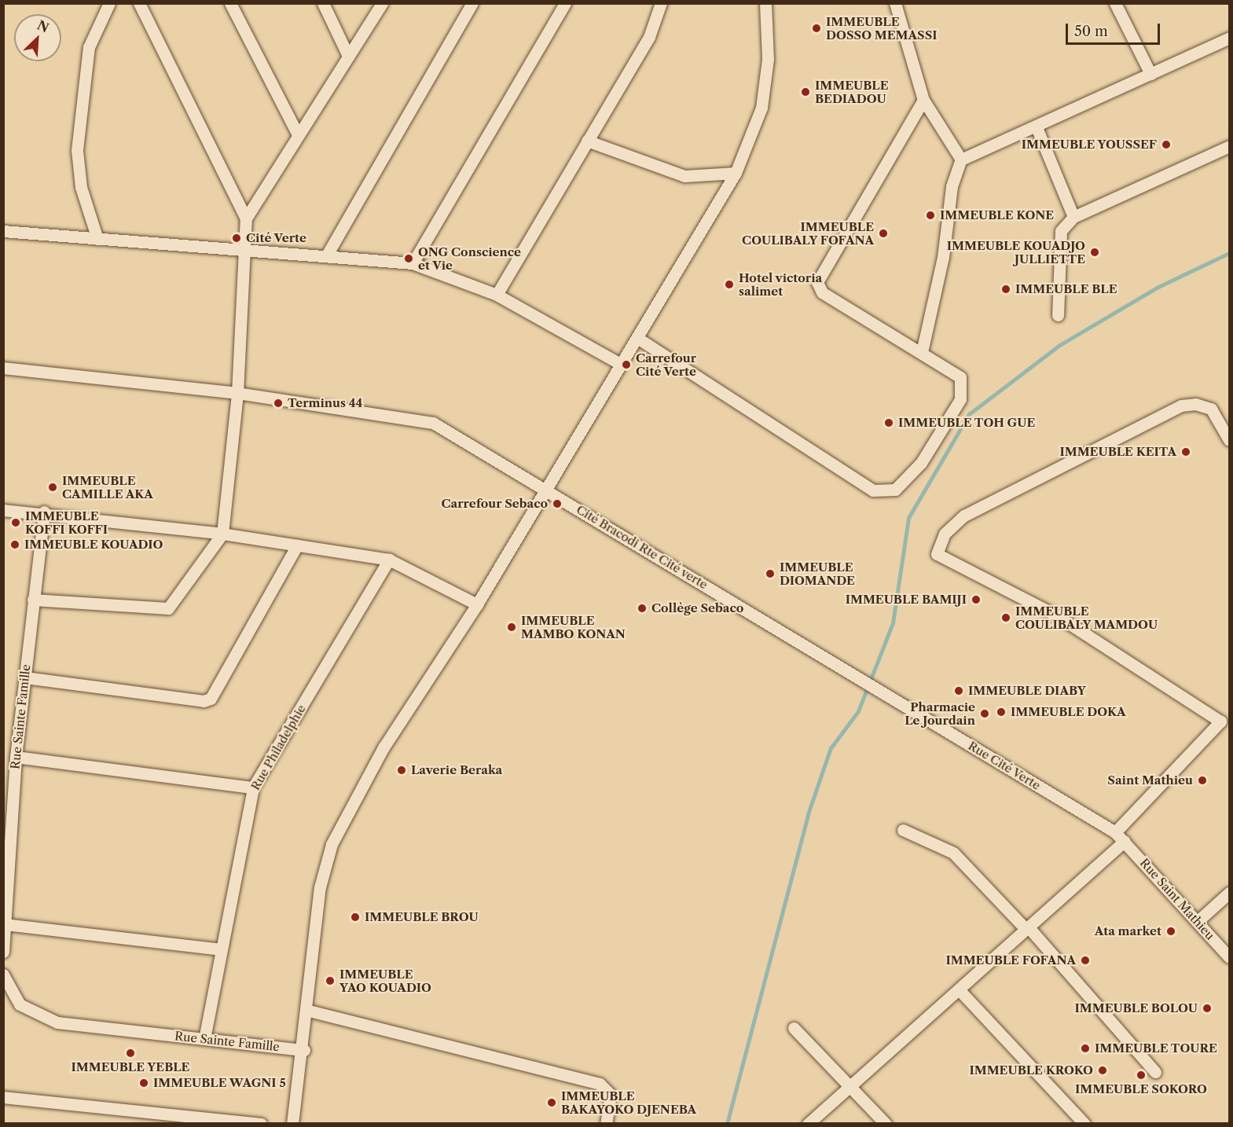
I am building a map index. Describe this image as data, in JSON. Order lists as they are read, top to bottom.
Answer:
{
  "streets": {
    "street": [
      "Cité Bracodi Rte Cité verte",
      "Rue Sainte Famille",
      "Rue Philadelphie",
      "Rue Cité Verte",
      "Rue Saint Mathieu"
    ]
  },
  "crossings": [
    ["Cité Bracodi Rte Cité verte", "Rue Cité Verte"],
    ["Rue Sainte Famille", "Rue Philadelphie"],
    ["Rue Cité Verte", "Rue Saint Mathieu"]
  ],
  "places": [
    "IMMEUBLE DOSSO MEMASSI",
    "IMMEUBLE BEDIADOU",
    "IMMEUBLE YOUSSEF",
    "IMMEUBLE KONE",
    "IMMEUBLE COULIBALY FOFANA",
    "Cité Verte",
    "IMMEUBLE KOUADJO JULLIETTE",
    "ONG Conscience et Vie",
    "Hotel victoria salimet",
    "IMMEUBLE BLE",
    "Carrefour Cité Verte",
    "Terminus 44",
    "IMMEUBLE TOH GUE",
    "IMMEUBLE KEITA",
    "IMMEUBLE CAMILLE AKA",
    "Carrefour Sebaco",
    "IMMEUBLE KOFFI KOFFI",
    "IMMEUBLE KOUADIO",
    "IMMEUBLE DIOMANDE",
    "IMMEUBLE BAMIJI",
    "Collège Sebaco",
    "IMMEUBLE COULIBALY MAMDOU",
    "IMMEUBLE MAMBO KONAN",
    "IMMEUBLE DIABY",
    "IMMEUBLE DOKA",
    "Pharmacie Le Jourdain",
    "Laverie Beraka",
    "Saint Mathieu",
    "IMMEUBLE BROU",
    "Ata market",
    "IMMEUBLE FOFANA",
    "IMMEUBLE YAO KOUADIO",
    "IMMEUBLE BOLOU",
    "IMMEUBLE TOURE",
    "IMMEUBLE YEBLE",
    "IMMEUBLE KROKO",
    "IMMEUBLE SOKORO",
    "IMMEUBLE WAGNI 5",
    "IMMEUBLE BAKAYOKO DJENEBA"
  ],
  "scale_bar": "50 m",
  "north": "top right"
}
